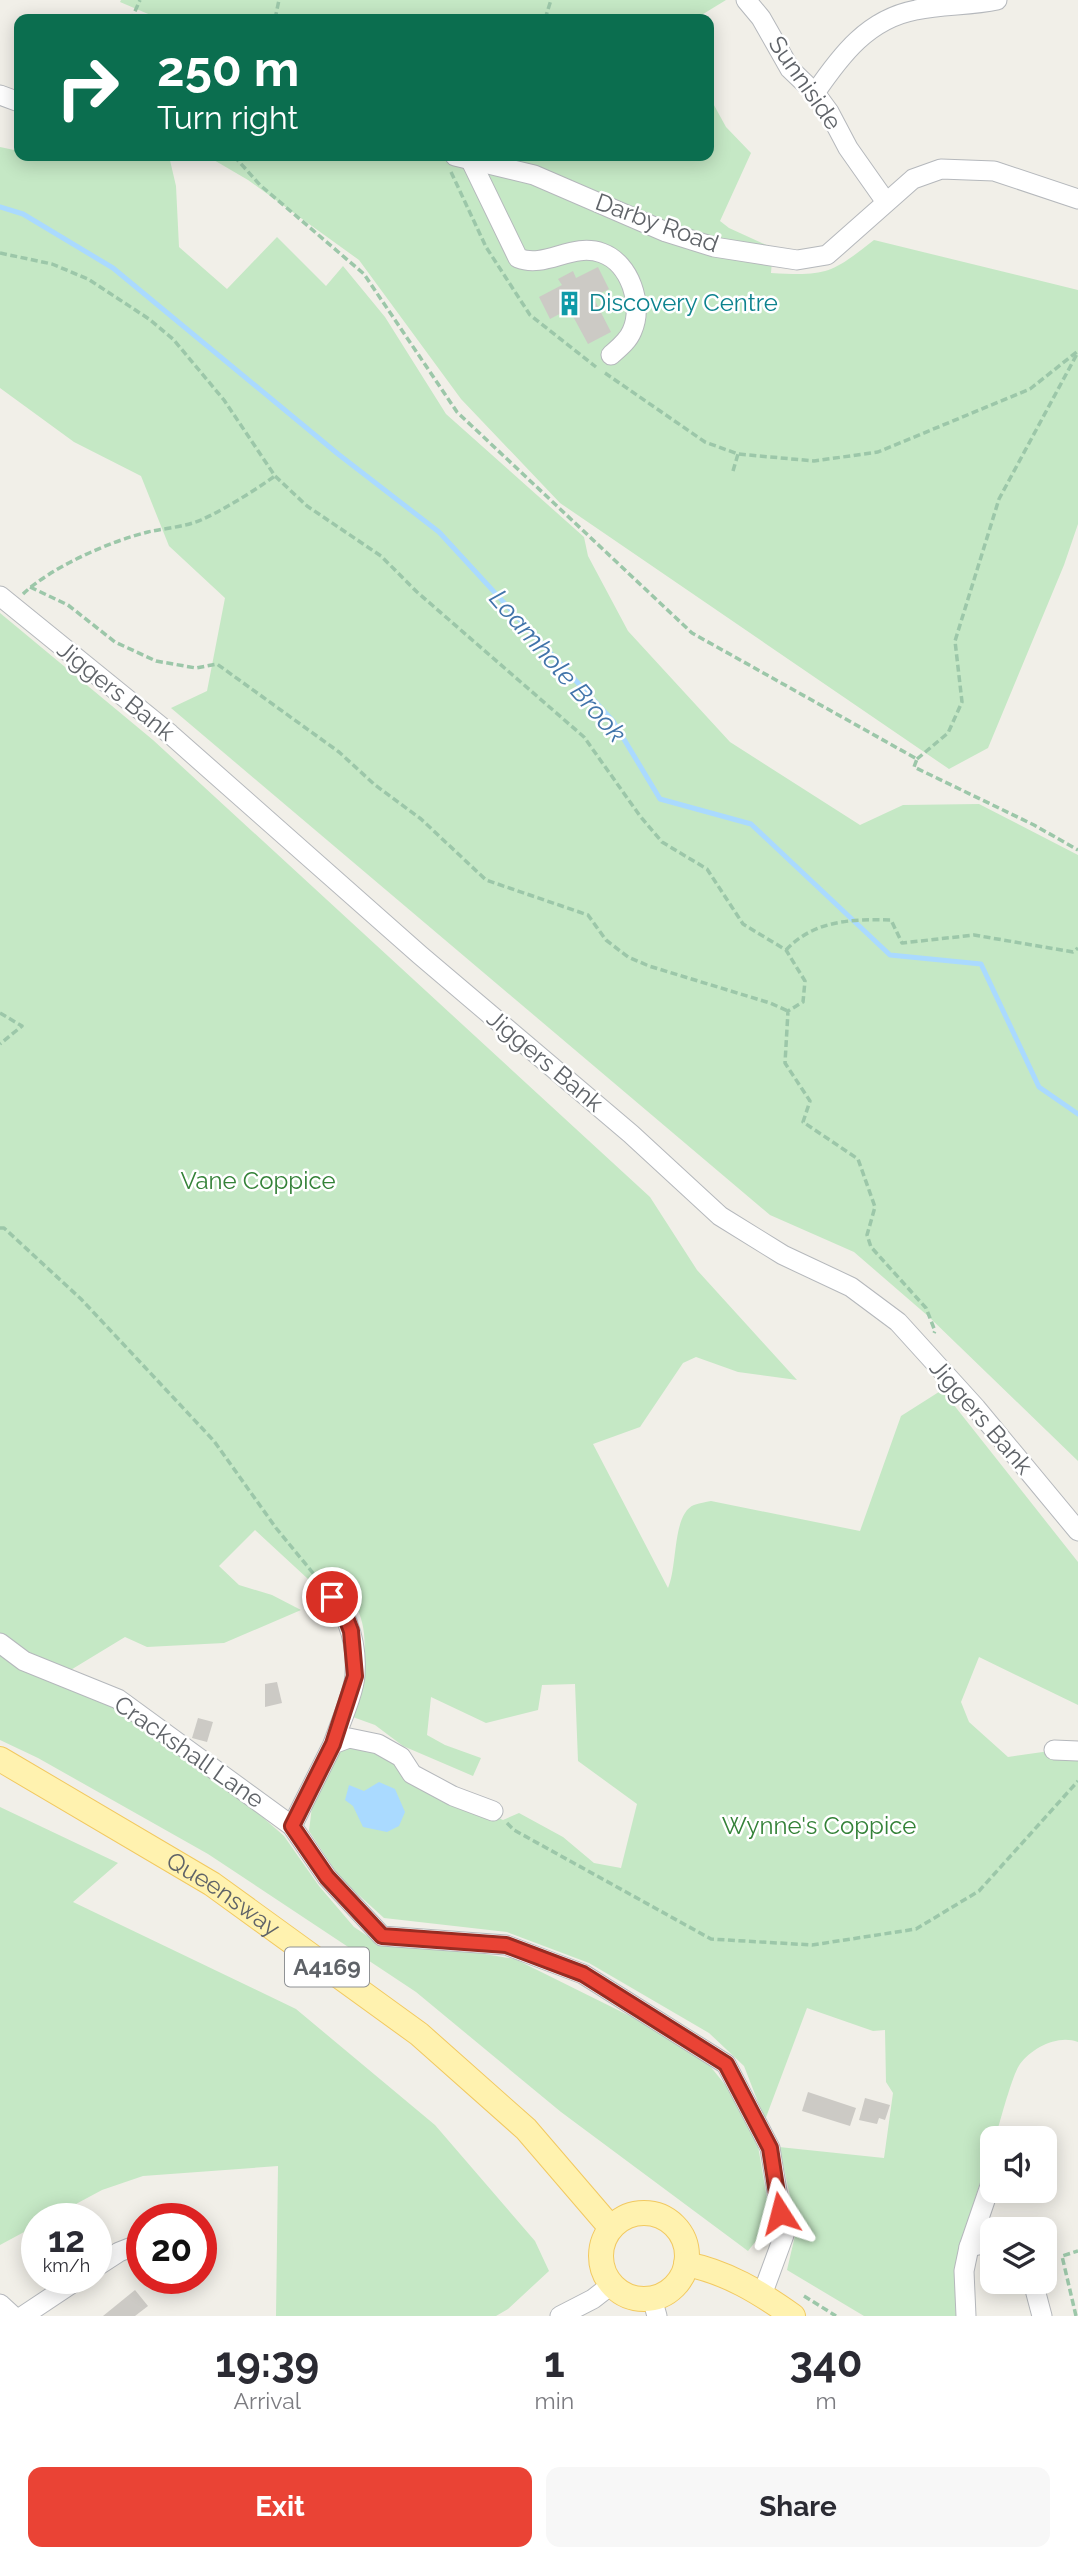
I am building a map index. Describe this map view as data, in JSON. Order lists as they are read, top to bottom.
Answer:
{
  "streets": {
    "main road": ["Queensway", "A4169"],
    "street": [
      "Sunniside",
      "Darby Road",
      "Jiggers Bank",
      "Crackshall Lane"
    ]
  },
  "crossings": [
    ["Sunniside", "Darby Road"]
  ],
  "water": ["Loamhole Brook"],
  "parks": ["Vane Coppice", "Wynne's Coppice"],
  "places": {
    "building": ["Discovery Centre"]
  },
  "page": {
    "turn": ["250 m", "Turn right"],
    "speed": "12 km/h",
    "limit": "20",
    "eta": [
      "19:39",
      "Arrival",
      "1",
      "min",
      "340",
      "m"
    ],
    "buttons": ["Exit", "Share"]
  }
}
